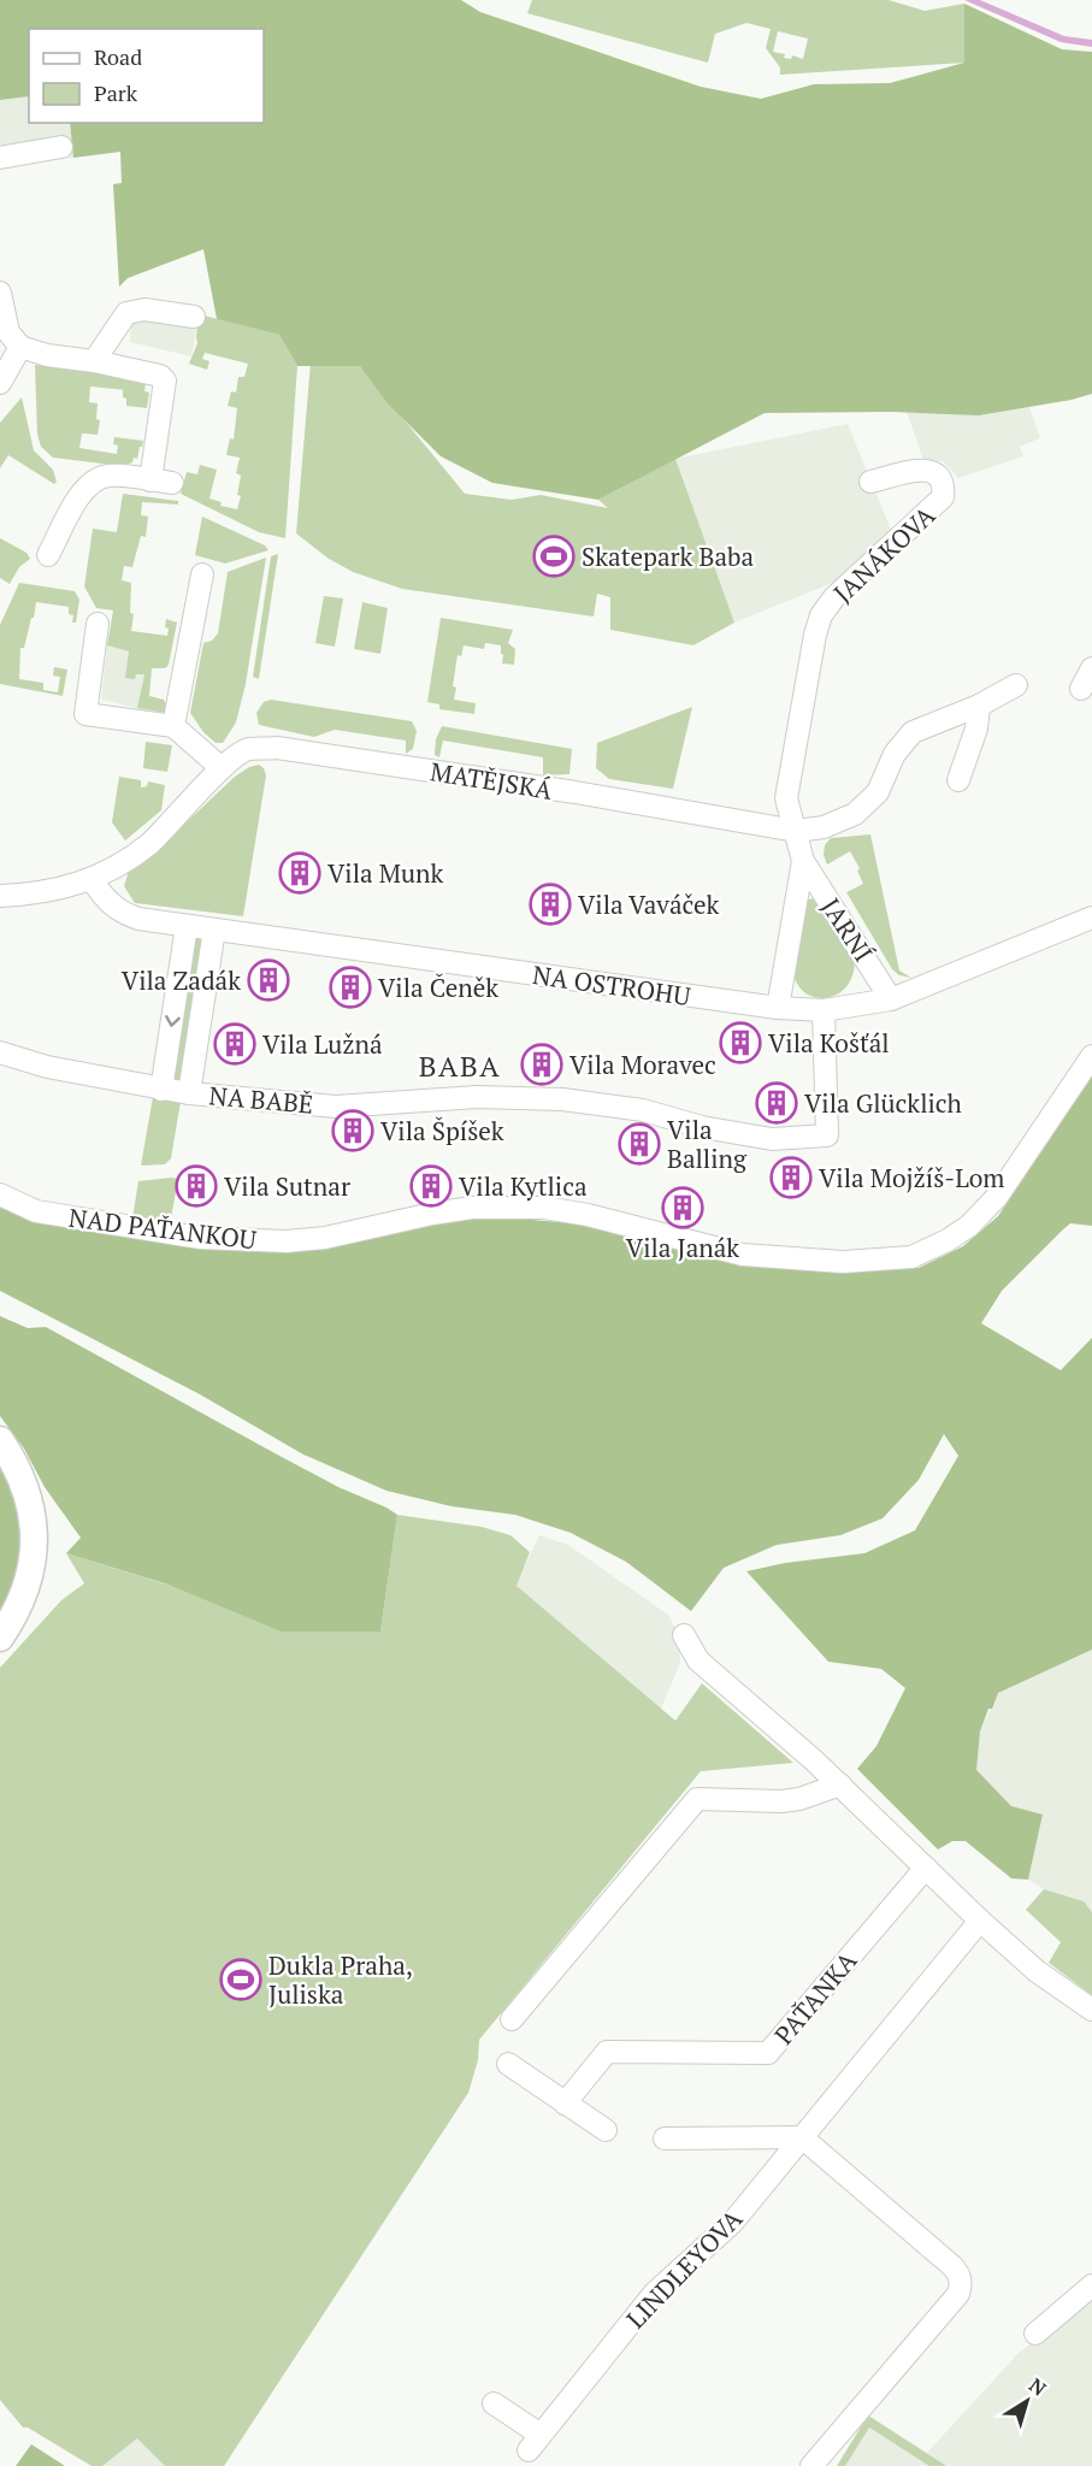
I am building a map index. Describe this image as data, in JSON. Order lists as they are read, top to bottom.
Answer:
{
  "streets": {
    "street": [
      "JANÁKOVA",
      "MATĚJSKÁ",
      "JARNÍ",
      "NA OSTROHU",
      "NA BABĚ",
      "NAD PAŤANKOU",
      "PAŤANKA",
      "LINDLEYOVA"
    ]
  },
  "crossings": [
    ["JANÁKOVA", "MATĚJSKÁ"],
    ["JANÁKOVA", "JARNÍ"],
    ["MATĚJSKÁ", "JARNÍ"],
    ["MATĚJSKÁ", "NA OSTROHU"],
    ["JARNÍ", "NA OSTROHU"],
    ["NA OSTROHU", "NA BABĚ"]
  ],
  "districts": ["BABA"],
  "places": {
    "sports": ["Skatepark Baba", "Dukla Praha, Juliska"],
    "building": [
      "Vila Munk",
      "Vila Vaváček",
      "Vila Zadák",
      "Vila Čeněk",
      "Vila Košťál",
      "Vila Lužná",
      "Vila Moravec",
      "Vila Glücklich",
      "Vila Špíšek",
      "Vila Balling",
      "Vila Mojžíš-Lom",
      "Vila Sutnar",
      "Vila Kytlica",
      "Vila Janák"
    ]
  },
  "legend": ["Road", "Park"],
  "north": "top right"
}
